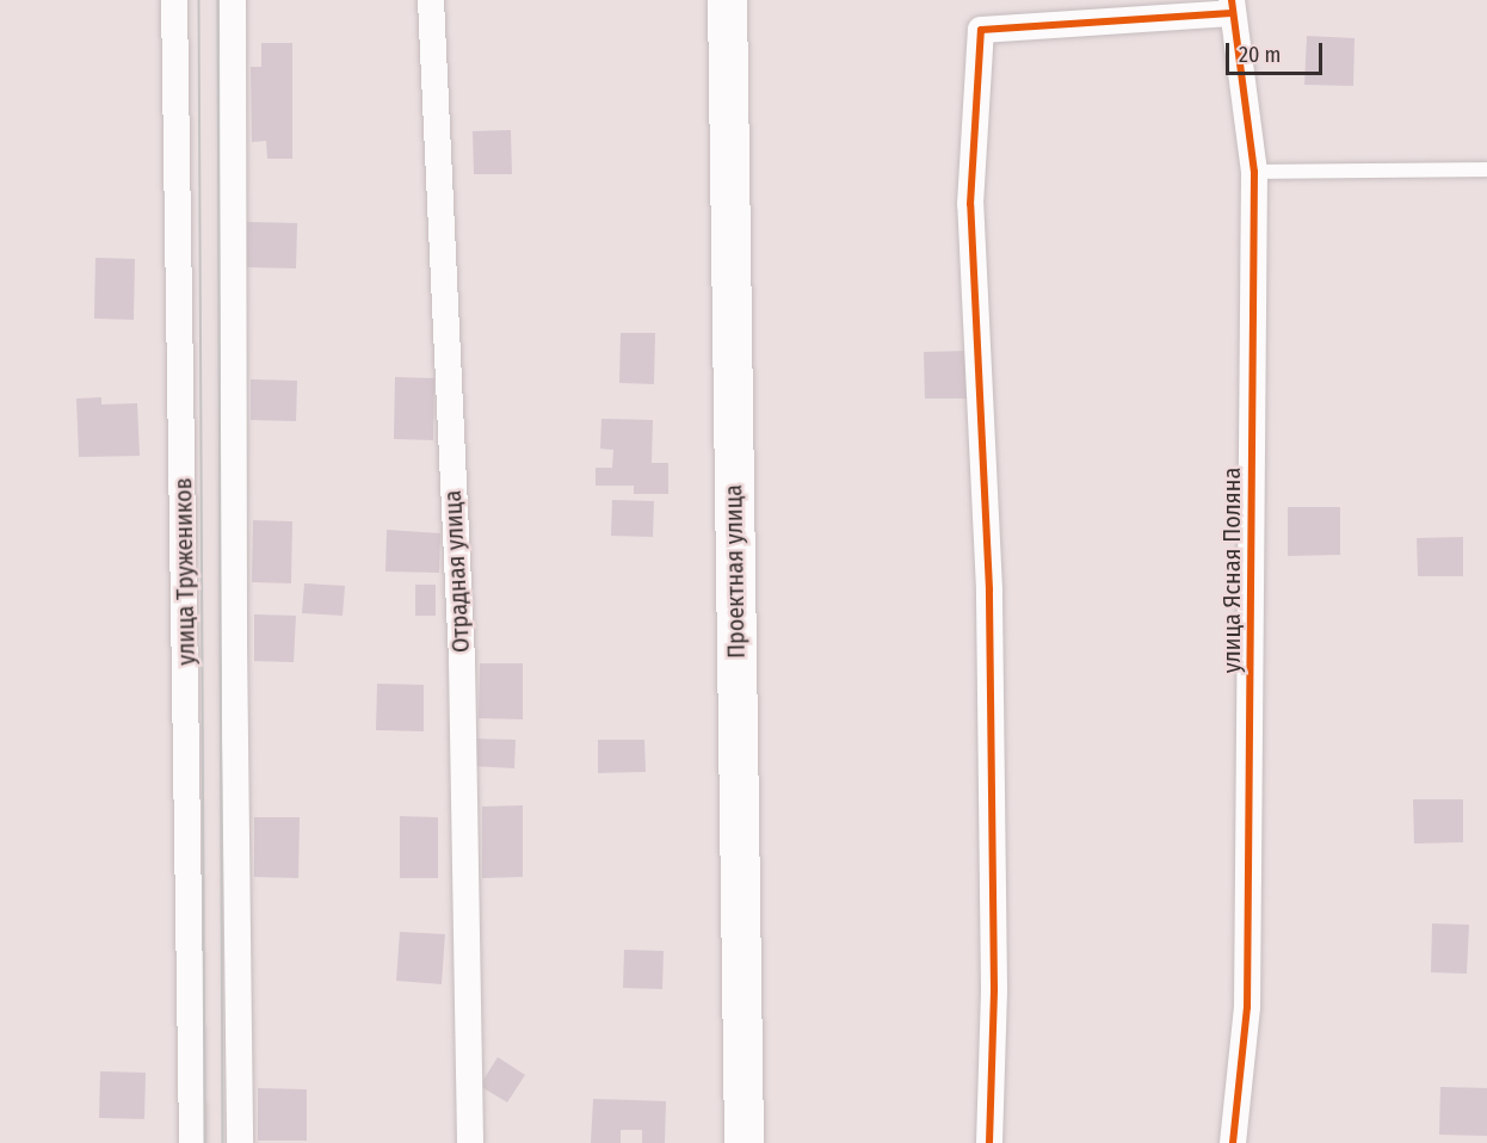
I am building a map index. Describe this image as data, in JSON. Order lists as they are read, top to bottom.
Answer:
{
  "streets": {
    "main road": ["Проектная улица"],
    "street": ["улица Ясная Поляна", "улица Тружеников", "Отрадная улица"]
  },
  "scale_bar": "20 m"
}
